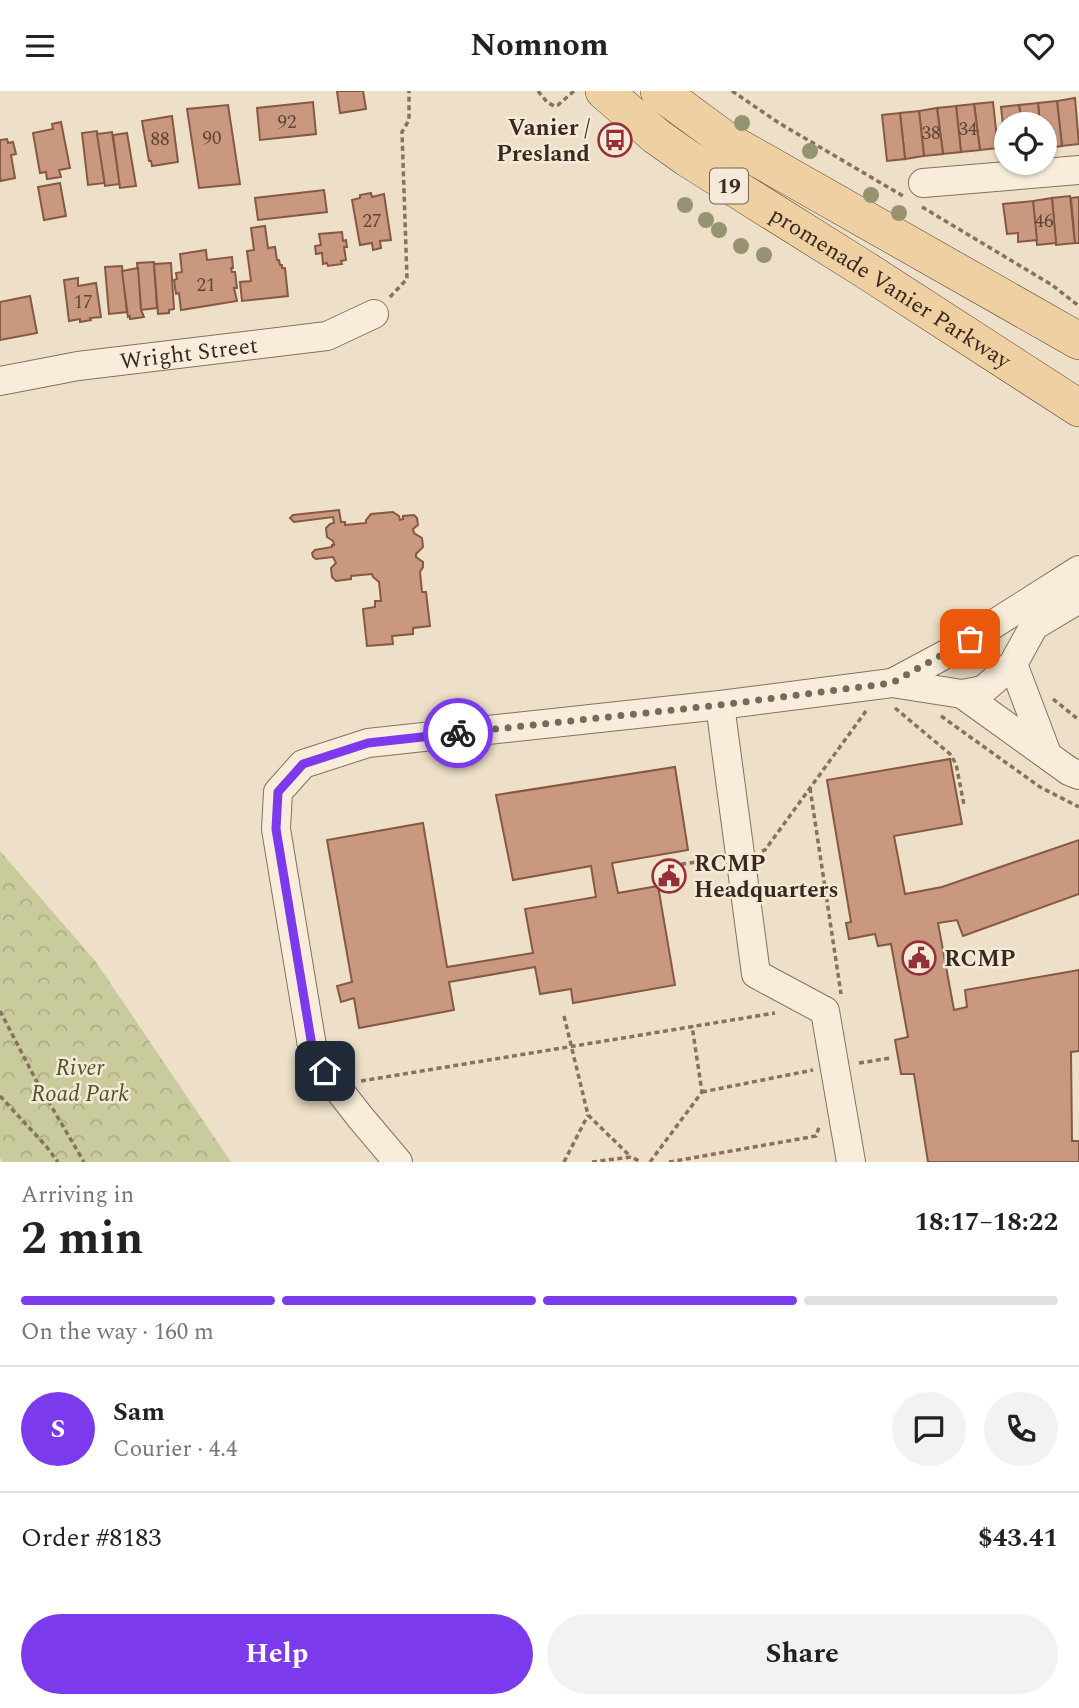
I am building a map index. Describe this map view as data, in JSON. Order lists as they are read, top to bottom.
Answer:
{
  "streets": {
    "main road": ["19", "promenade Vanier Parkway"],
    "street": ["Wright Street"]
  },
  "parks": ["River Road Park"],
  "places": {
    "bus stop": ["Vanier / Presland"],
    "public building": ["RCMP Headquarters", "RCMP"]
  },
  "house_numbers": [
    "92",
    "34",
    "38",
    "90",
    "88",
    "27",
    "46",
    "21",
    "17"
  ],
  "page": {
    "header": "Nomnom",
    "heading": ["2 min", "Arriving in", "18:17–18:22"],
    "panel": [
      "Sam",
      "Courier · 4.4",
      "Order #8183",
      "$43.41"
    ],
    "bar": "On the way · 160 m",
    "round": "S",
    "buttons": ["Help", "Share"]
  }
}
